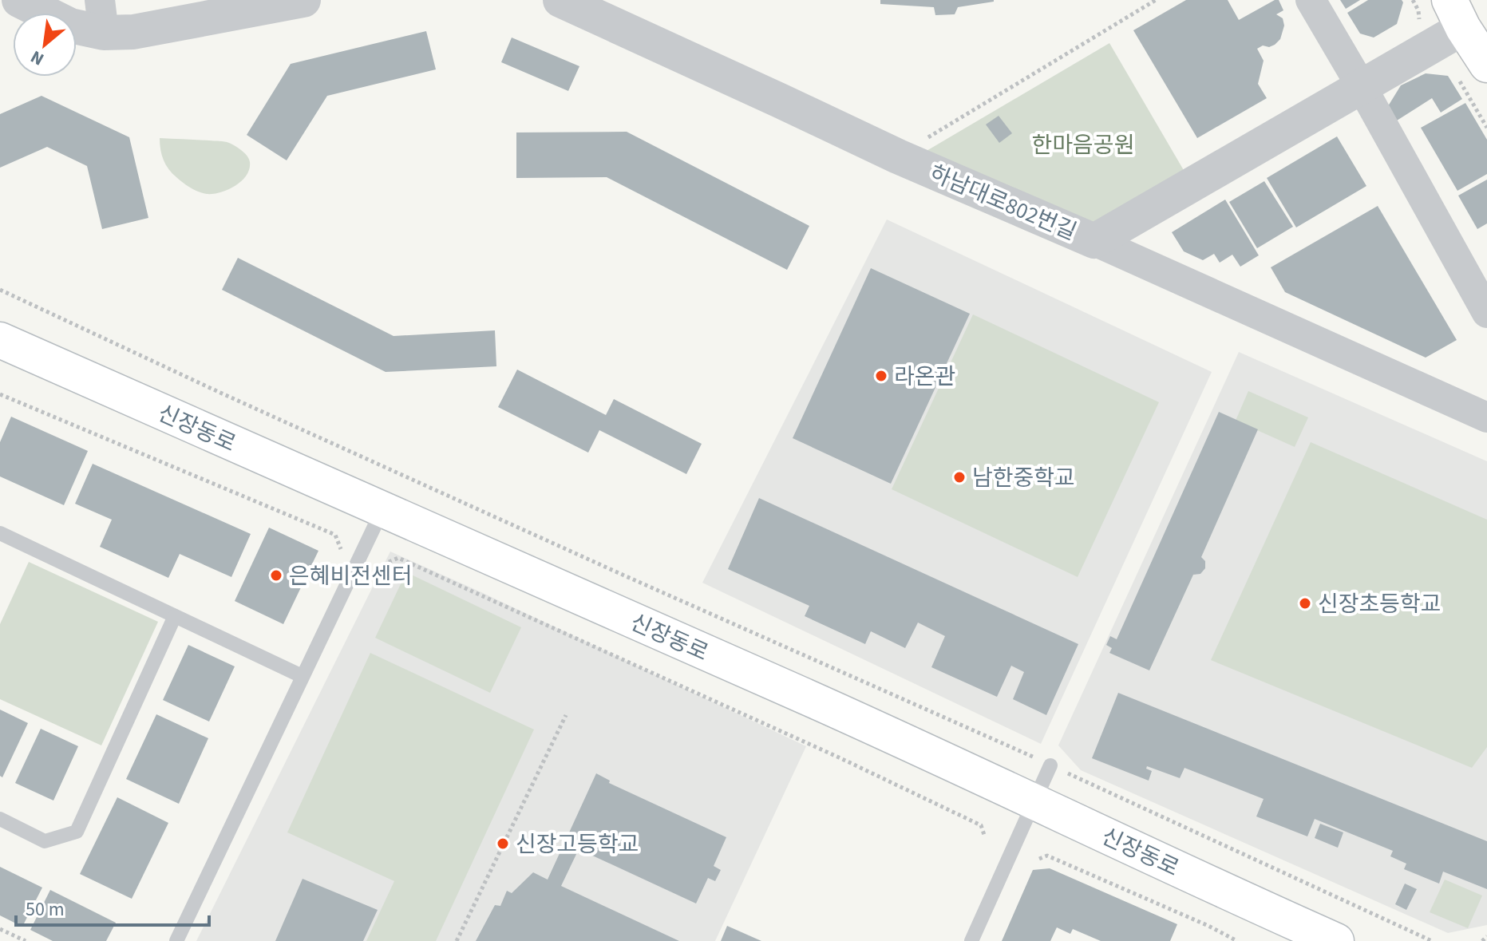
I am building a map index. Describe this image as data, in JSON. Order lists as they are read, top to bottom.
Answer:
{
  "streets": {
    "main road": ["신장동로"],
    "street": ["하남대로802번길"]
  },
  "parks": ["한마음공원"],
  "places": [
    "라온관",
    "남한중학교",
    "은혜비전센터",
    "신장초등학교",
    "신장고등학교"
  ],
  "scale_bar": "50 m",
  "north": "bottom left"
}
